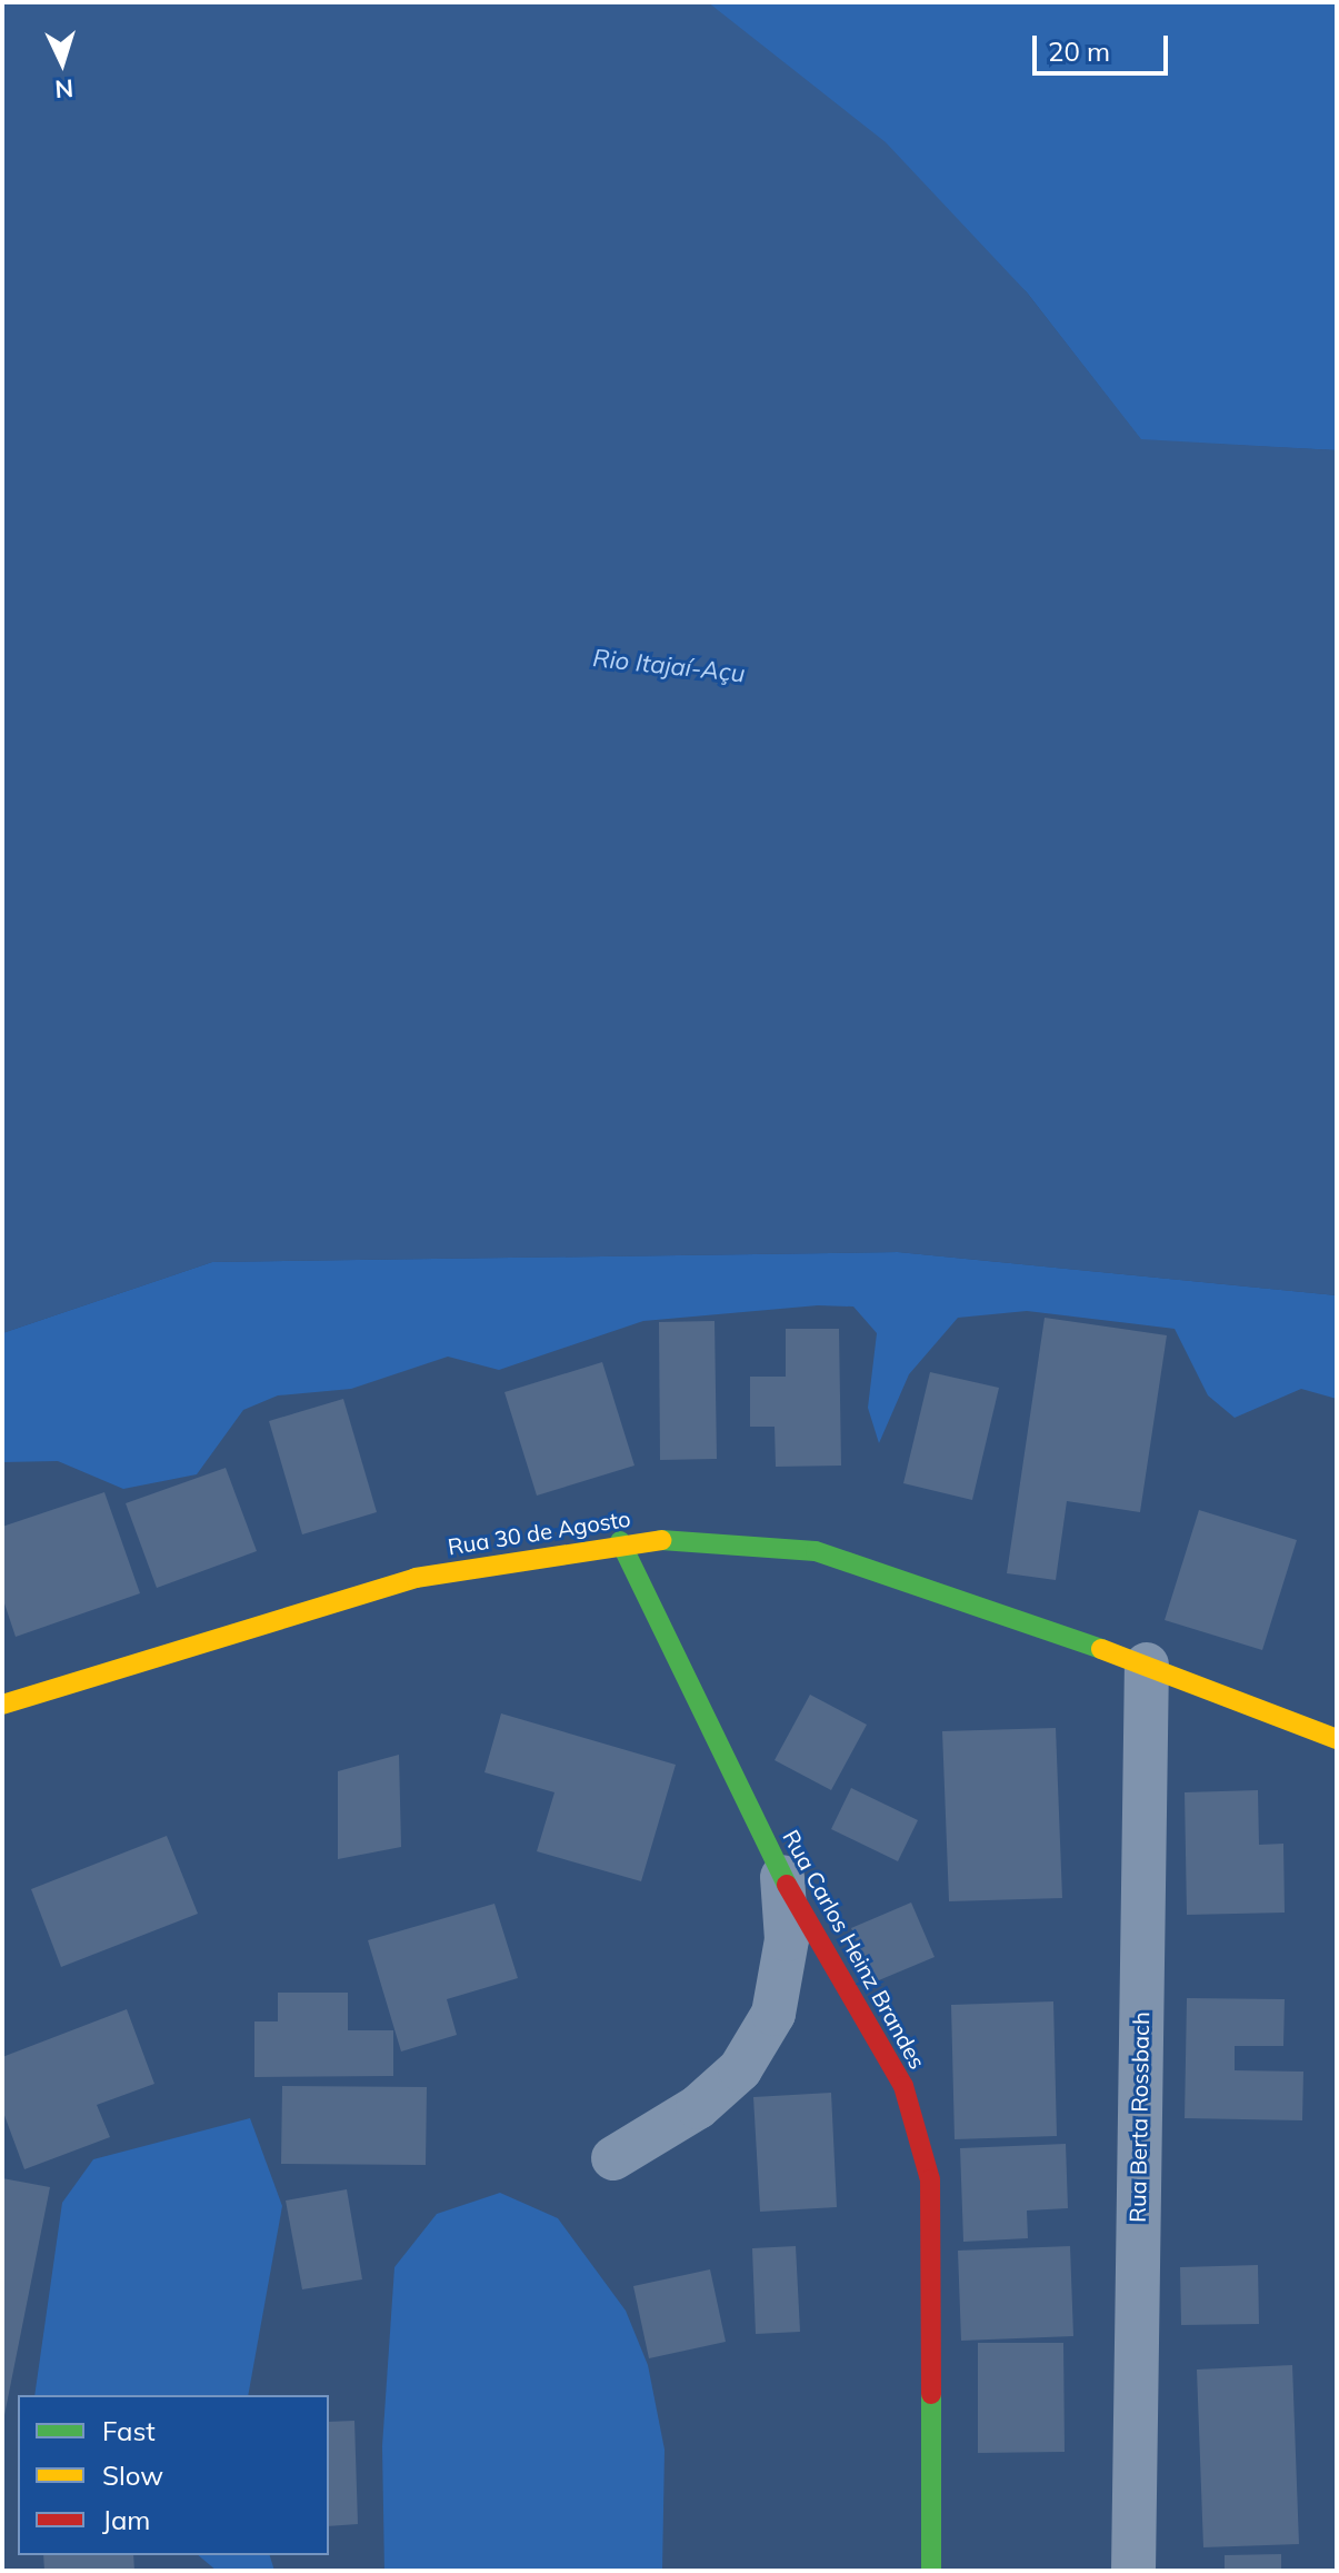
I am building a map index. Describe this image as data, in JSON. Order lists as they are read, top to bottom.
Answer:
{
  "streets": {
    "street": ["Rua 30 de Agosto", "Rua Carlos Heinz Brandes", "Rua Berta Rossbach"]
  },
  "crossings": [
    ["Rua 30 de Agosto", "Rua Carlos Heinz Brandes"],
    ["Rua 30 de Agosto", "Rua Berta Rossbach"]
  ],
  "water": ["Rio Itajaí-Açu"],
  "legend": ["Fast", "Slow", "Jam"],
  "scale_bar": "20 m",
  "north": "bottom"
}
